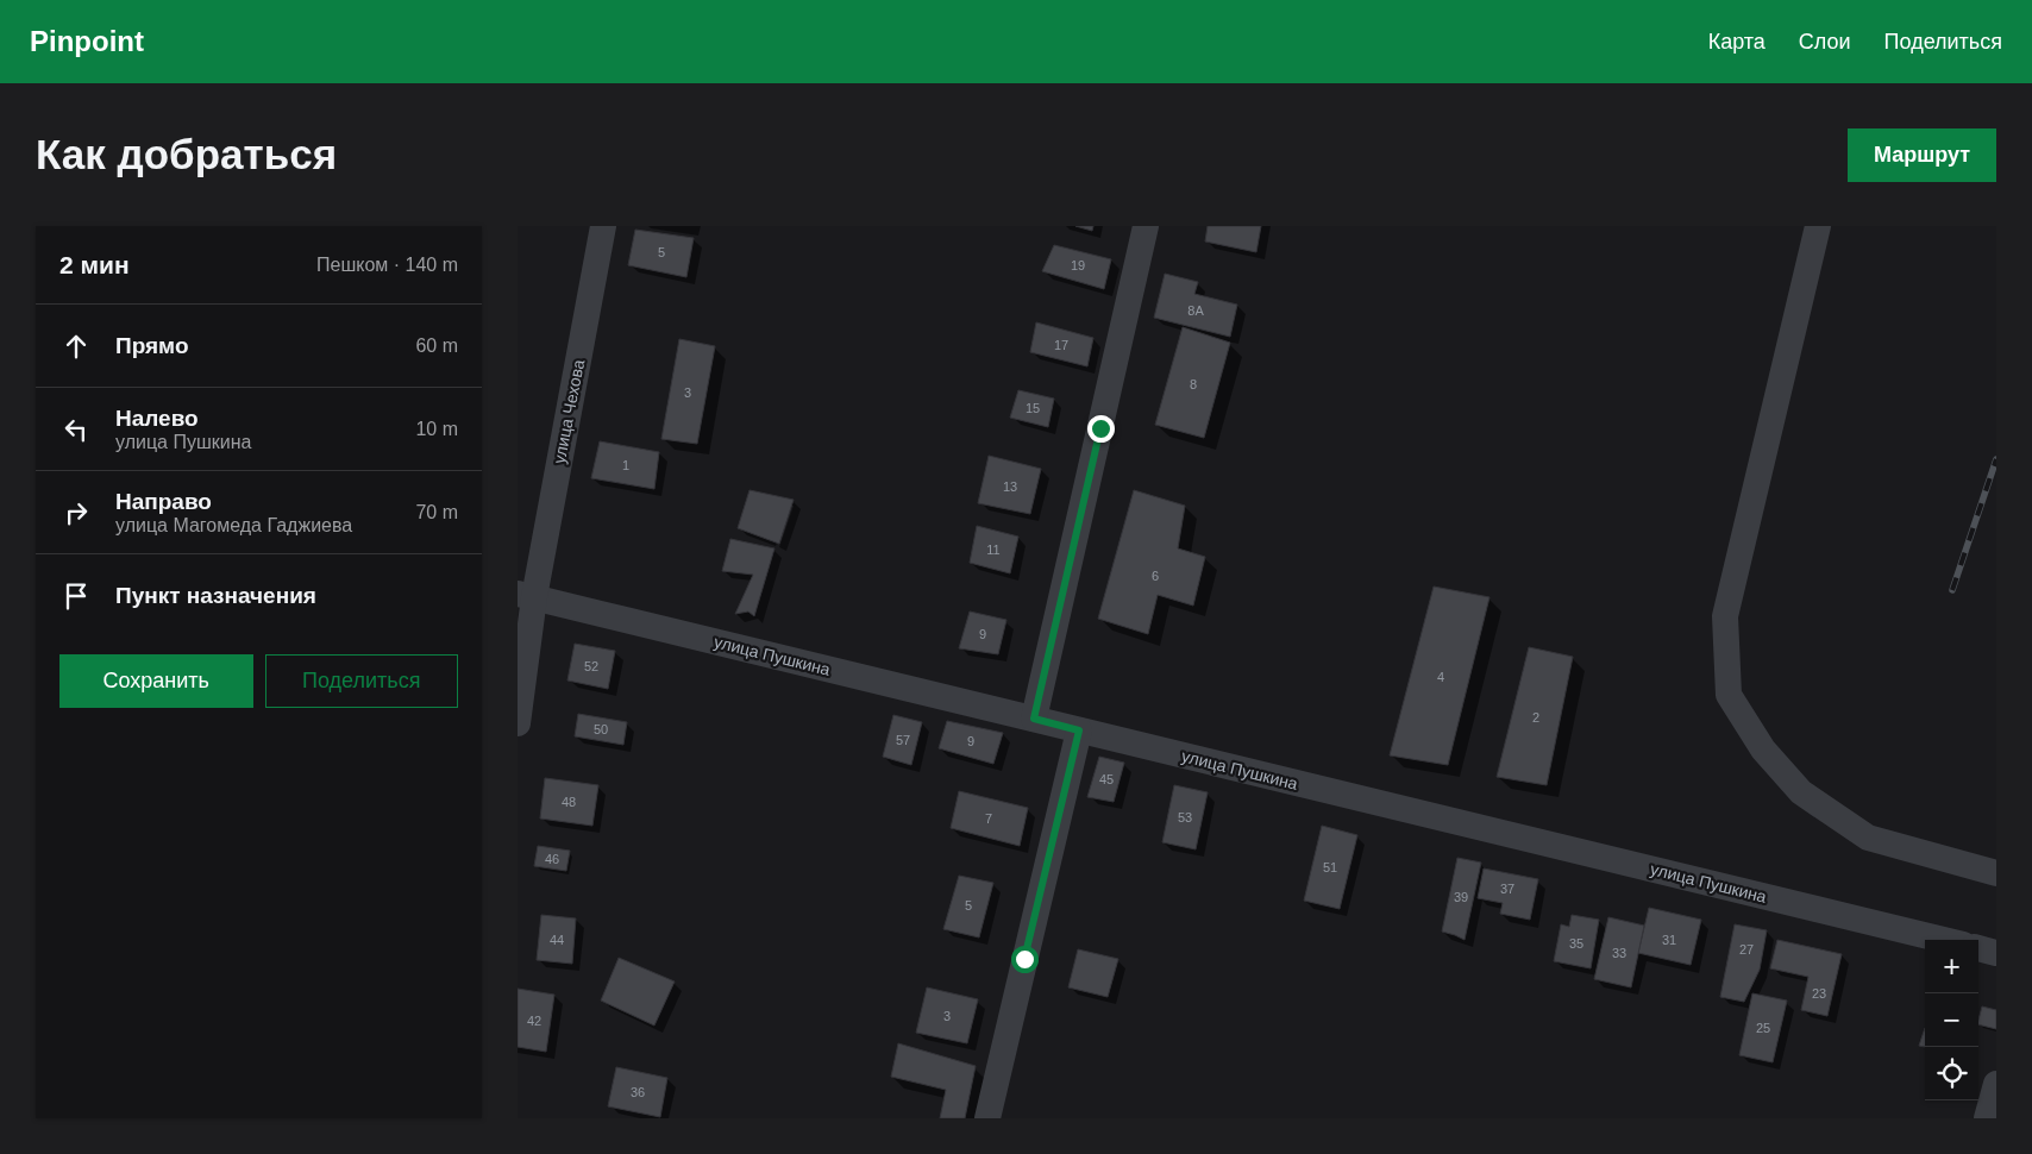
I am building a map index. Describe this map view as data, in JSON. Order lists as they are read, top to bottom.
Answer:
{
  "streets": {
    "street": ["улица Чехова", "улица Пушкина"]
  },
  "crossings": [
    ["улица Чехова", "улица Пушкина"]
  ],
  "house_numbers": [
    "5",
    "19",
    "8А",
    "17",
    "8",
    "3",
    "15",
    "1",
    "13",
    "11",
    "6",
    "9",
    "52",
    "4",
    "2",
    "50",
    "57",
    "9",
    "45",
    "48",
    "53",
    "7",
    "46",
    "51",
    "37",
    "39",
    "5",
    "44",
    "31",
    "35",
    "27",
    "33",
    "23",
    "3",
    "42",
    "25",
    "36"
  ],
  "page": {
    "header": "Pinpoint",
    "nav": ["Карта", "Слои", "Поделиться"],
    "buttons": [
      "Маршрут",
      ["Сохранить", "Поделиться"]
    ],
    "title": "Как добраться",
    "heading": ["2 мин", "Пешком · 140 m"],
    "list": [
      ["Прямо", "60 m"],
      ["Налево", "улица Пушкина", "10 m"],
      ["Направо", "улица Магомеда Гаджиева", "70 m"],
      "Пункт назначения"
    ],
    "map_buttons": ["+", "−"]
  }
}
